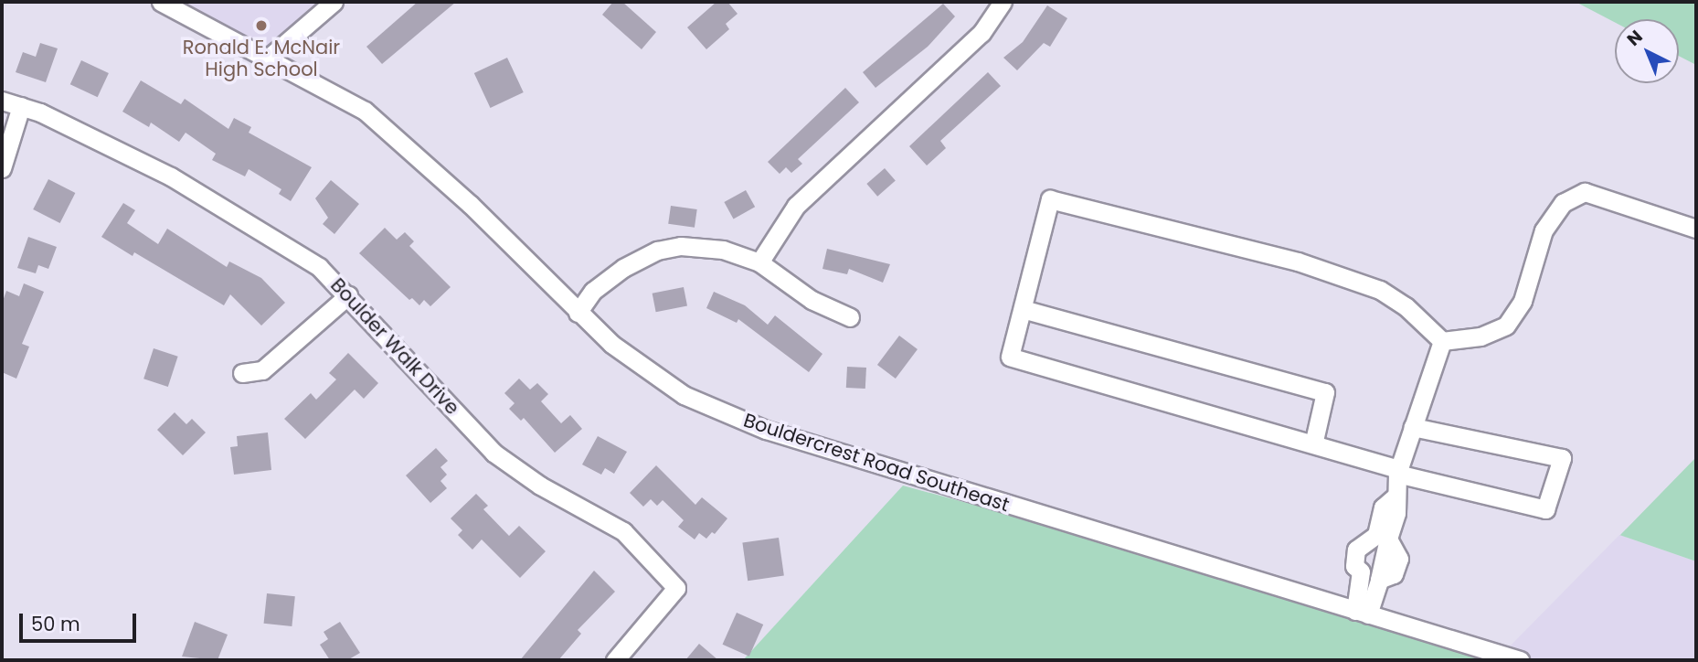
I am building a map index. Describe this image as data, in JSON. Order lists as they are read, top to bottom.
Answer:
{
  "streets": {
    "street": ["Boulder Walk Drive", "Bouldercrest Road Southeast"]
  },
  "places": ["Ronald E. McNair High School"],
  "scale_bar": "50 m",
  "north": "top left"
}
